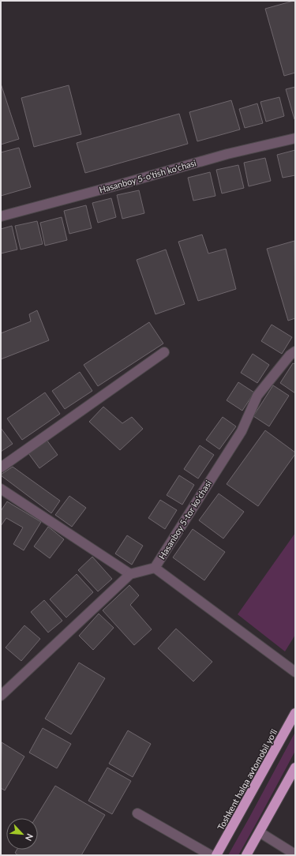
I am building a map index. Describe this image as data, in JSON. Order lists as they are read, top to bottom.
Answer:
{
  "streets": {
    "highway": ["Toshkent halqa avtomobil yo'li"],
    "street": ["Hasanboy 5-o'tish ko'chasi", "Hasanboy 5-tor ko'chasi"]
  },
  "north": "bottom right"
}
